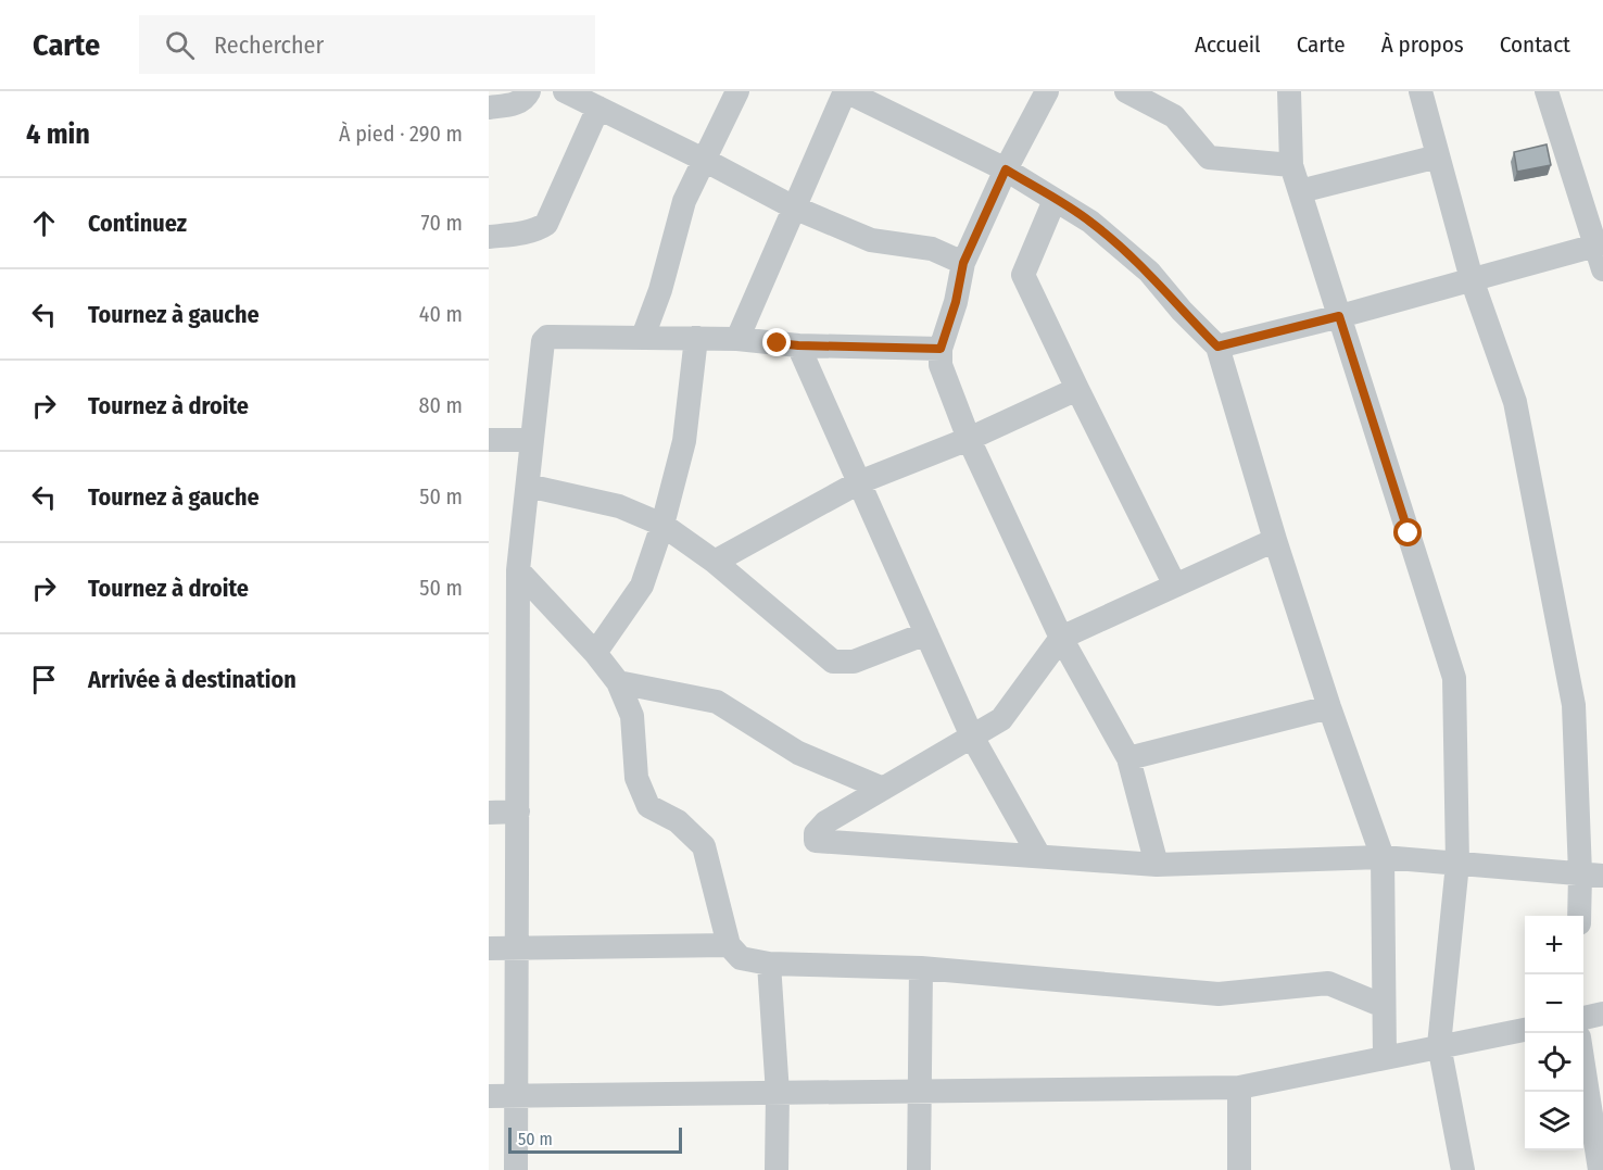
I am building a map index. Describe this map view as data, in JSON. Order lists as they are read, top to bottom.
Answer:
{
  "scale_bar": "50 m",
  "page": {
    "header": "Carte",
    "search": "Rechercher",
    "nav": [
      "Accueil",
      "Carte",
      "À propos",
      "Contact"
    ],
    "heading": ["4 min", "À pied · 290 m"],
    "list": [
      ["Continuez", "70 m"],
      ["Tournez à gauche", "40 m"],
      ["Tournez à droite", "80 m"],
      ["Tournez à gauche", "50 m"],
      ["Tournez à droite", "50 m"],
      "Arrivée à destination"
    ],
    "map_buttons": ["+", "−"],
    "scale": "50 m"
  }
}
